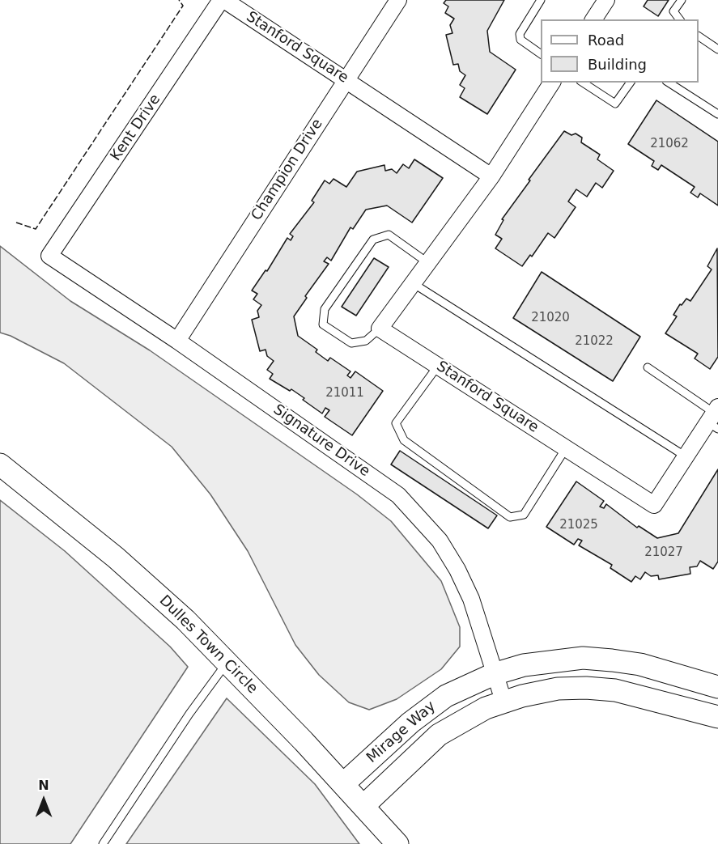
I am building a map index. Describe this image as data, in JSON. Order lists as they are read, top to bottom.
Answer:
{
  "streets": {
    "street": [
      "Stanford Square",
      "Kent Drive",
      "Champion Drive",
      "Signature Drive",
      "Dulles Town Circle",
      "Mirage Way"
    ]
  },
  "crossings": [
    ["Stanford Square", "Kent Drive"],
    ["Stanford Square", "Champion Drive"],
    ["Kent Drive", "Signature Drive"],
    ["Champion Drive", "Signature Drive"],
    ["Signature Drive", "Mirage Way"],
    ["Dulles Town Circle", "Mirage Way"]
  ],
  "house_numbers": [
    "21062",
    "21020",
    "21022",
    "21011",
    "21025",
    "21027"
  ],
  "legend": ["Road", "Building"],
  "north": "top"
}
